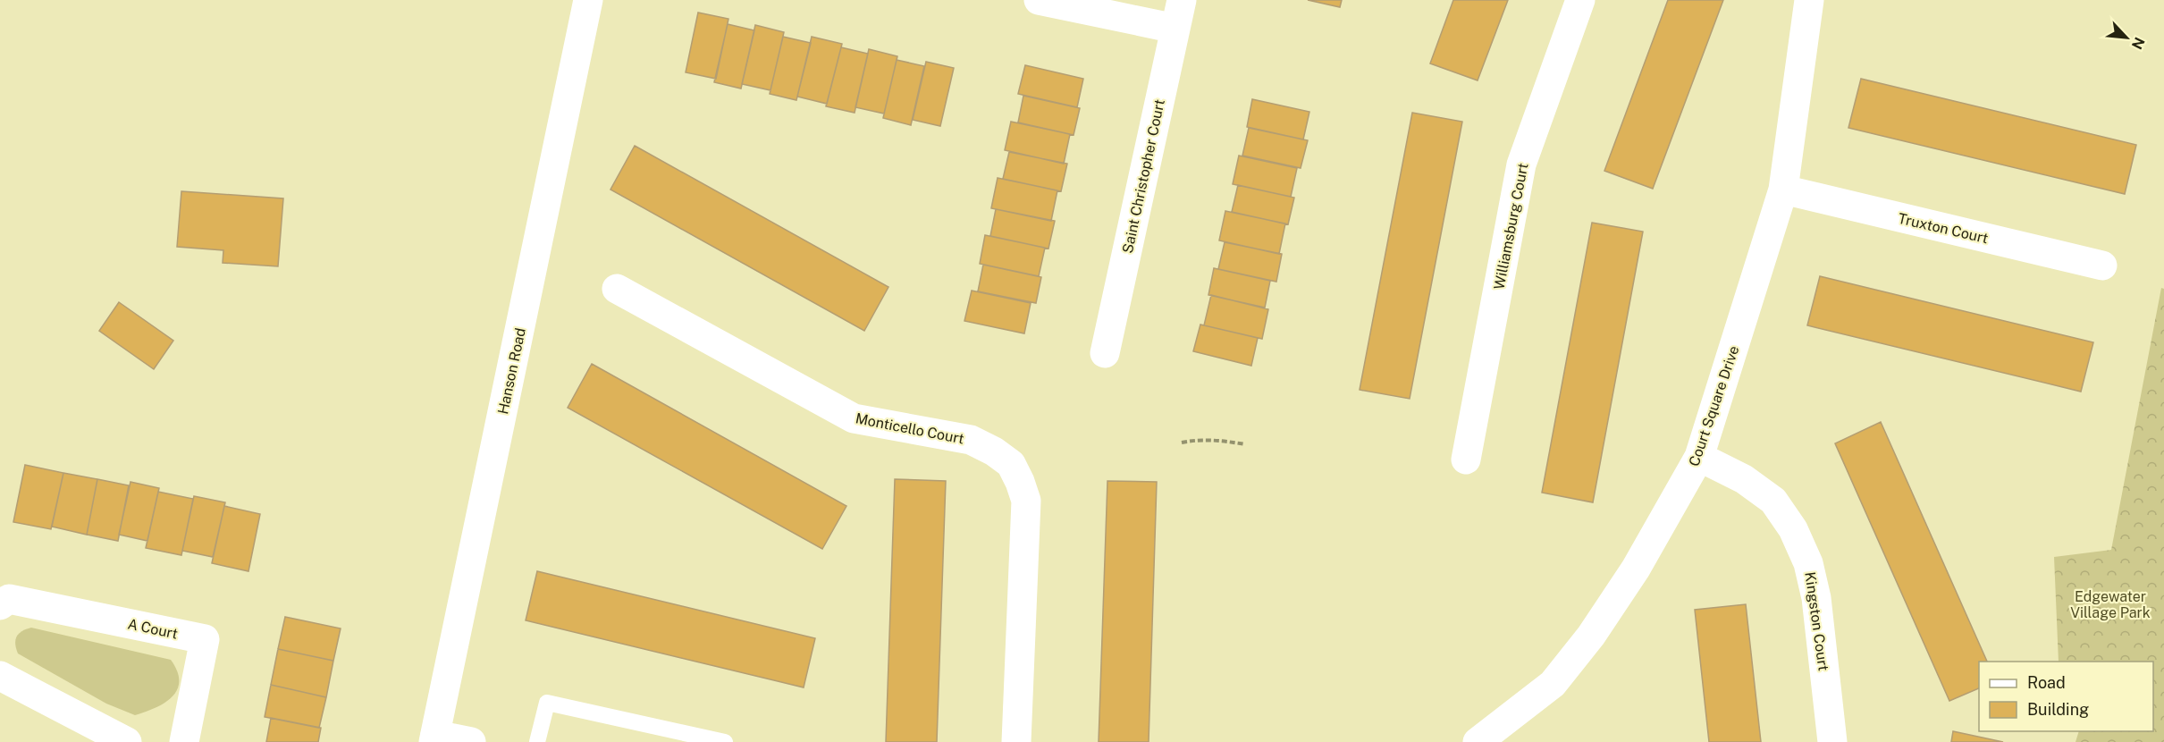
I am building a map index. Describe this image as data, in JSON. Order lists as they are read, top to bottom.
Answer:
{
  "streets": {
    "street": [
      "Saint Christopher Court",
      "Williamsburg Court",
      "Truxton Court",
      "Hanson Road",
      "Court Square Drive",
      "Monticello Court",
      "Kingston Court",
      "A Court"
    ]
  },
  "crossings": [
    ["Truxton Court", "Court Square Drive"],
    ["Court Square Drive", "Kingston Court"]
  ],
  "parks": ["Edgewater Village Park"],
  "legend": ["Road", "Building"],
  "north": "bottom right"
}
